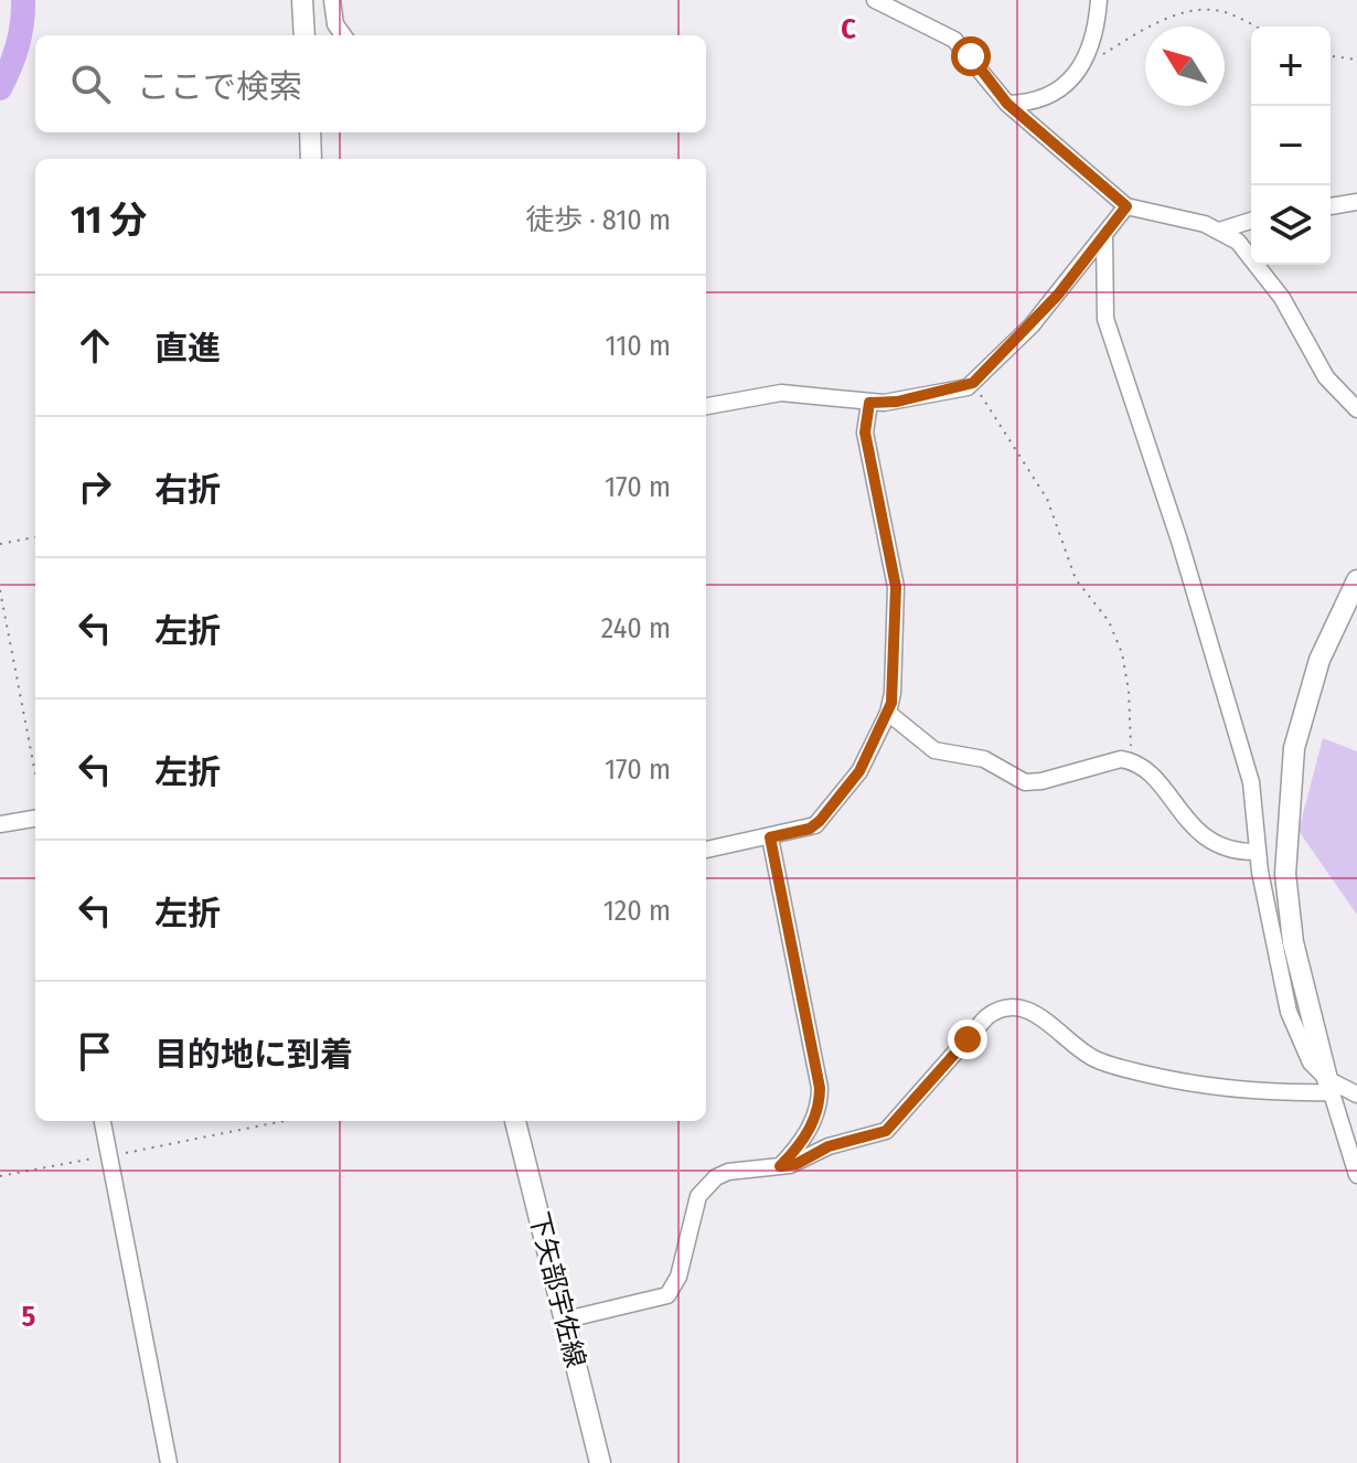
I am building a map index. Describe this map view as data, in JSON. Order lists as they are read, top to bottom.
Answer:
{
  "streets": {
    "street": ["下矢部宇佐線"]
  },
  "north": "top left",
  "page": {
    "map_buttons": ["+", "−"],
    "search": "ここで検索",
    "heading": ["11 分", "徒歩 · 810 m"],
    "list": [
      ["直進", "110 m"],
      ["右折", "170 m"],
      ["左折", "240 m"],
      ["左折", "170 m"],
      ["左折", "120 m"],
      "目的地に到着"
    ]
  },
  "grid": {
    "columns": ["C"],
    "rows": ["5"]
  }
}
